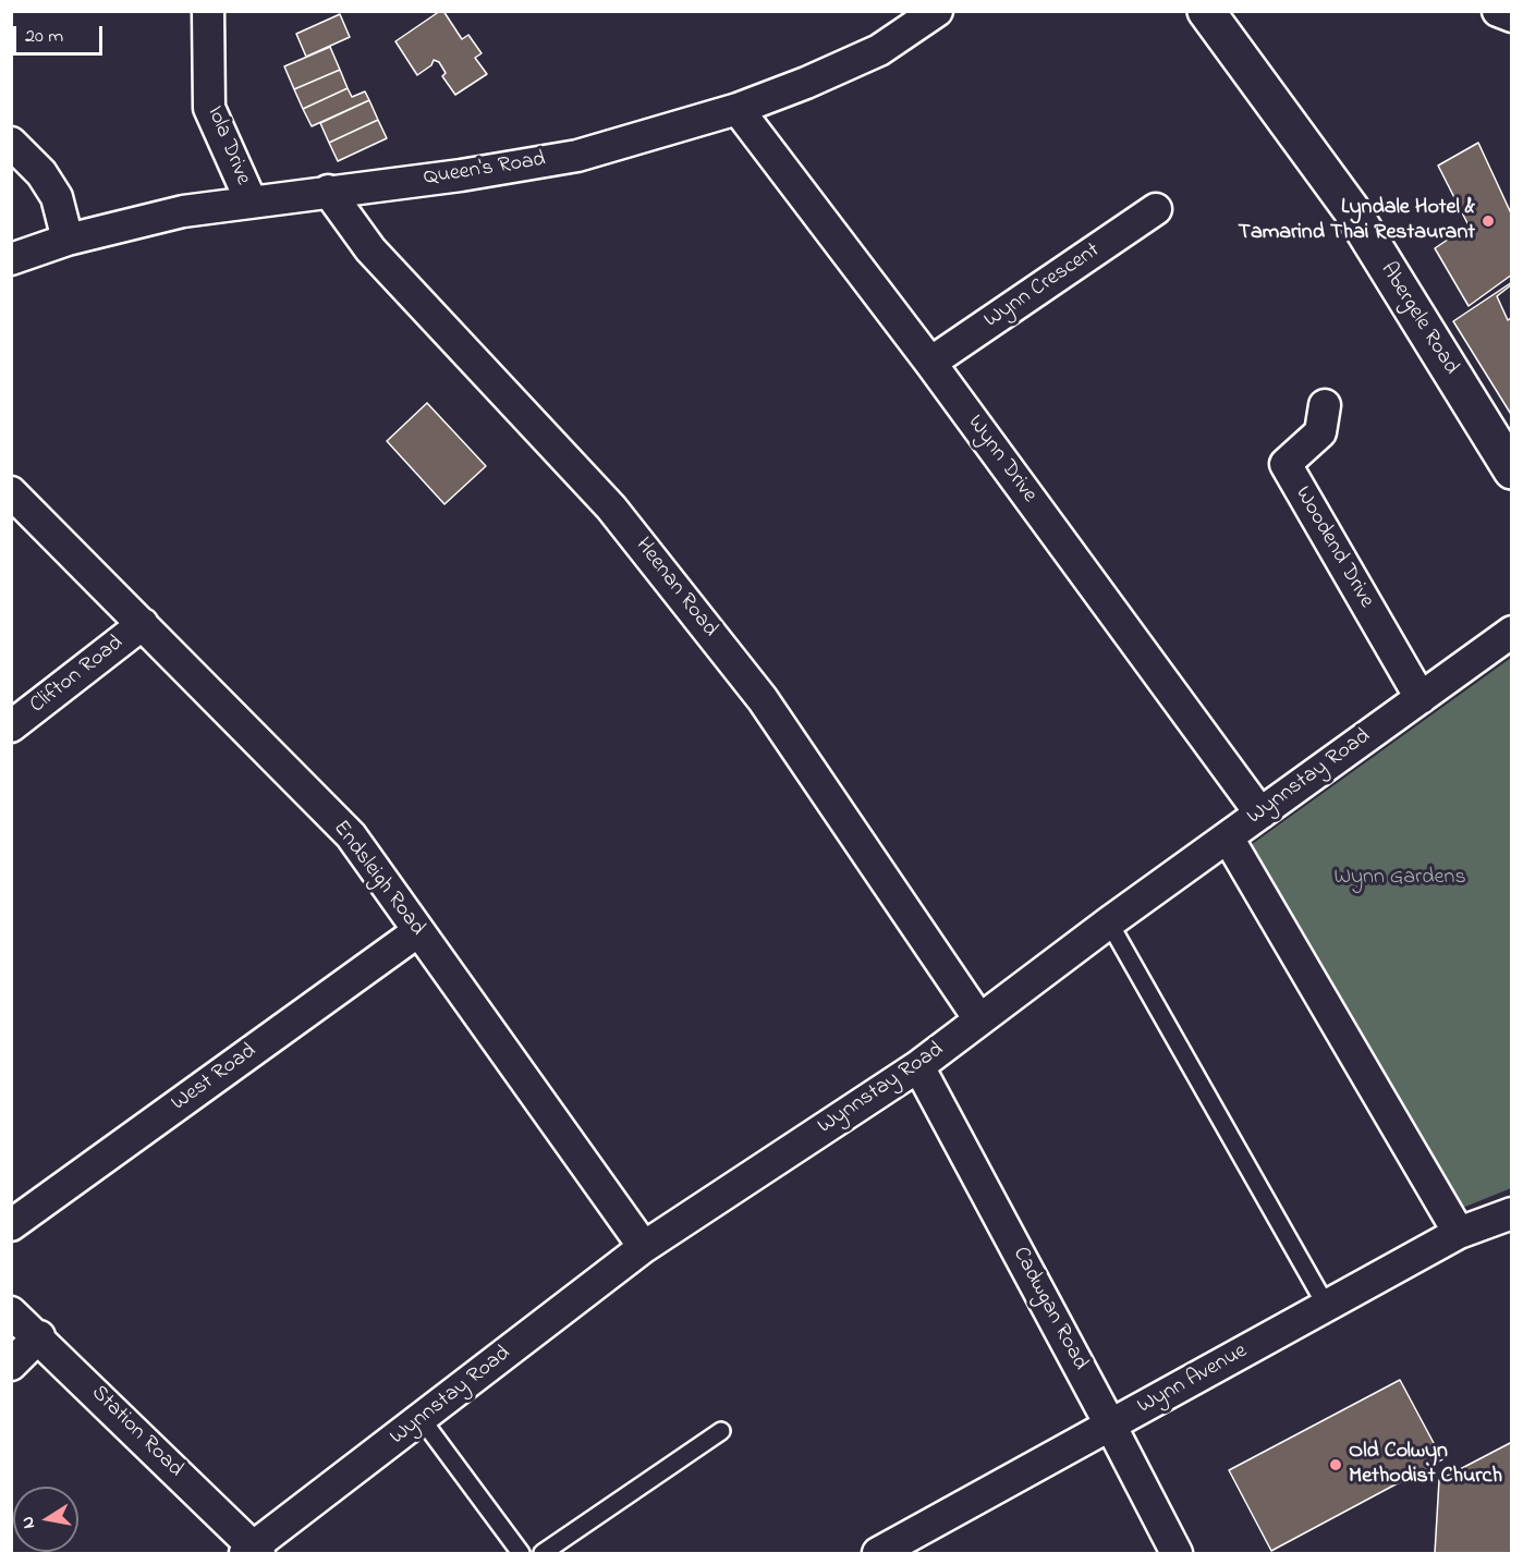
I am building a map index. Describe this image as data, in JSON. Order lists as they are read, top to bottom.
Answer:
{
  "streets": {
    "main road": ["Abergele Road"],
    "street": [
      "Iola Drive",
      "Queen's Road",
      "Wynn Crescent",
      "Wynn Drive",
      "Woodend Drive",
      "Heenan Road",
      "Clifton Road",
      "Wynnstay Road",
      "Endsleigh Road",
      "West Road",
      "Cadwgan Road",
      "Wynn Avenue",
      "Station Road"
    ]
  },
  "crossings": [
    ["Iola Drive", "Queen's Road"],
    ["Queen's Road", "Wynn Drive"],
    ["Queen's Road", "Heenan Road"],
    ["Wynn Crescent", "Wynn Drive"],
    ["Wynn Drive", "Wynnstay Road"],
    ["Woodend Drive", "Wynnstay Road"],
    ["Heenan Road", "Wynnstay Road"],
    ["Clifton Road", "Endsleigh Road"],
    ["Wynnstay Road", "Endsleigh Road"],
    ["Wynnstay Road", "Cadwgan Road"],
    ["Wynnstay Road", "Station Road"],
    ["Endsleigh Road", "West Road"],
    ["Cadwgan Road", "Wynn Avenue"]
  ],
  "parks": ["Wynn Gardens"],
  "places": ["Lyndale Hotel & Tamarind Thai Restaurant", "Old Colwyn Methodist Church"],
  "scale_bar": "20 m",
  "north": "left"
}
